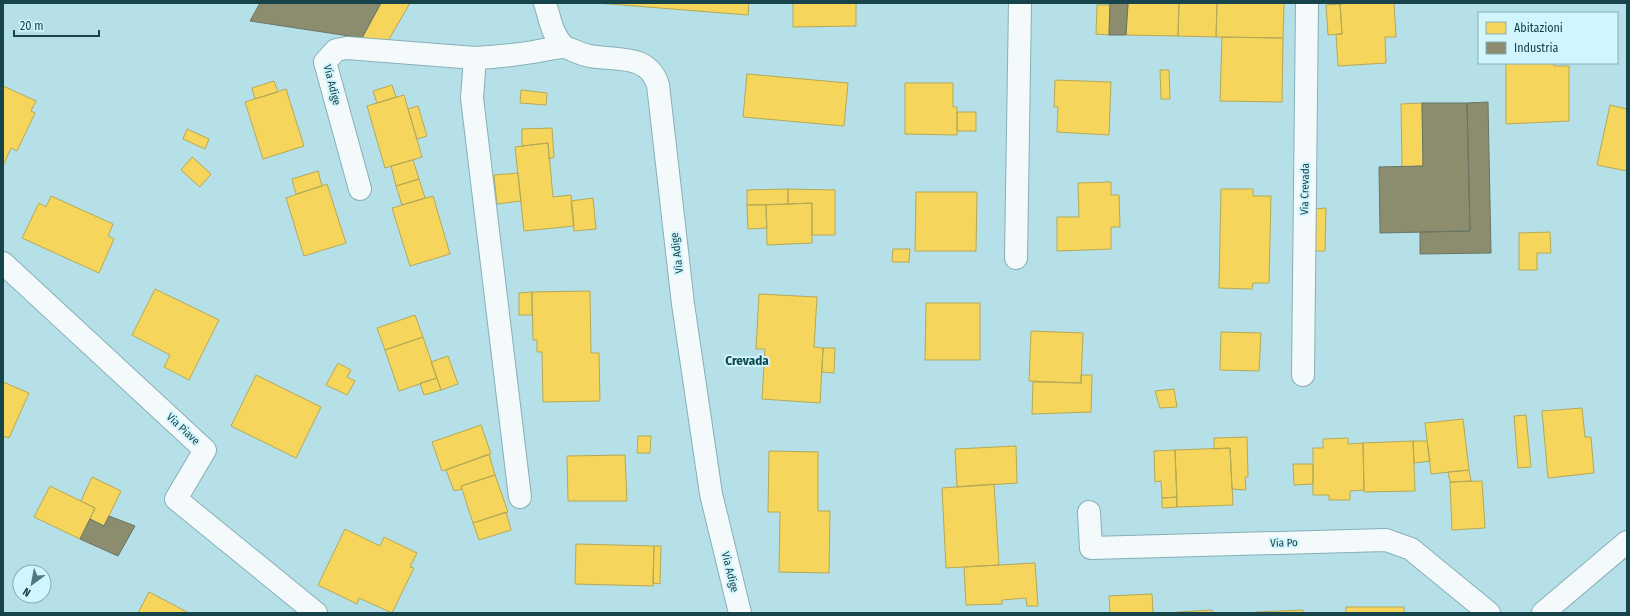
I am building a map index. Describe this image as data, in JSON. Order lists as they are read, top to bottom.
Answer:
{
  "streets": {
    "street": [
      "Via Adige",
      "Via Crevada",
      "Via Piave",
      "Via Po"
    ]
  },
  "districts": ["Crevada"],
  "legend": ["Abitazioni", "Industria"],
  "scale_bar": "20 m",
  "north": "bottom left"
}
